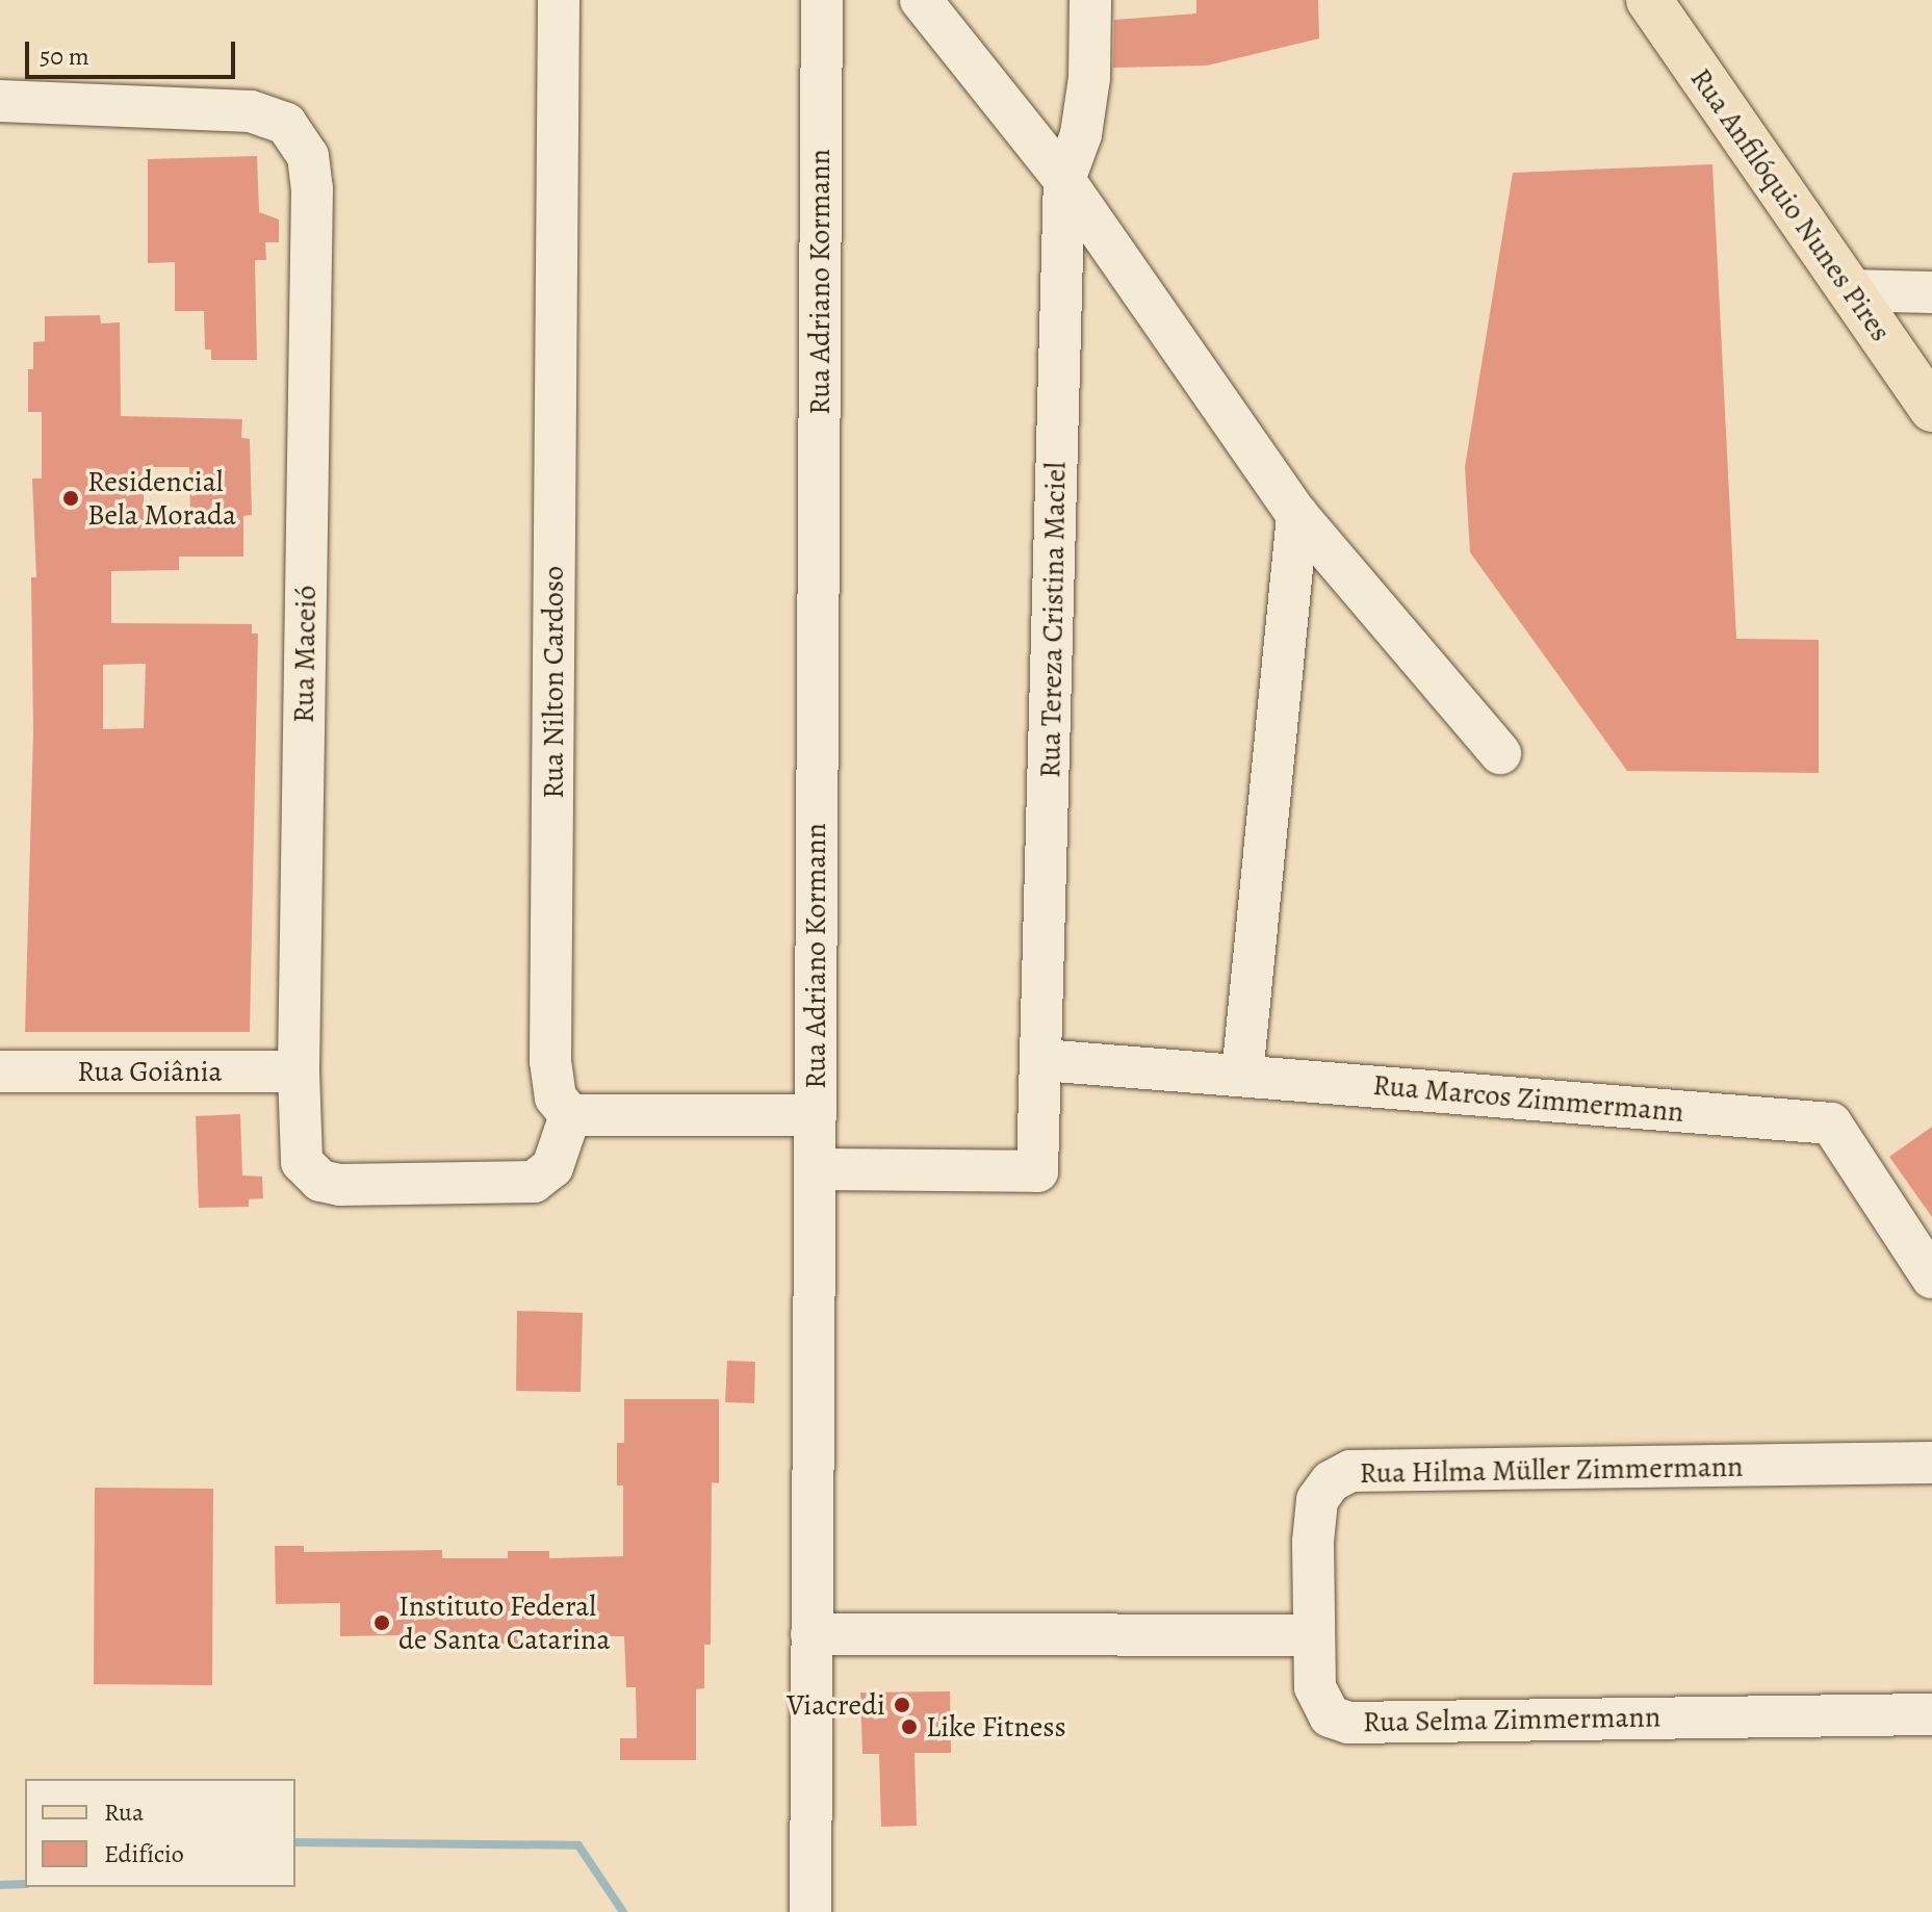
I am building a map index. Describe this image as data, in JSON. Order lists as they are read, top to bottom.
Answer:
{
  "streets": {
    "main road": ["Rua Anfilóquio Nunes Pires"],
    "street": [
      "Rua Adriano Kormann",
      "Rua Tereza Cristina Maciel",
      "Rua Maceió",
      "Rua Nilton Cardoso",
      "Rua Goiânia",
      "Rua Marcos Zimmermann",
      "Rua Hilma Müller Zimmermann",
      "Rua Selma Zimmermann"
    ]
  },
  "crossings": [
    ["Rua Adriano Kormann", "Rua Tereza Cristina Maciel"],
    ["Rua Tereza Cristina Maciel", "Rua Marcos Zimmermann"],
    ["Rua Maceió", "Rua Nilton Cardoso"],
    ["Rua Maceió", "Rua Goiânia"],
    ["Rua Hilma Müller Zimmermann", "Rua Selma Zimmermann"]
  ],
  "places": [
    "Residencial Bela Morada",
    "Instituto Federal de Santa Catarina",
    "Viacredi",
    "Like Fitness"
  ],
  "legend": ["Rua", "Edifício"],
  "scale_bar": "50 m"
}
